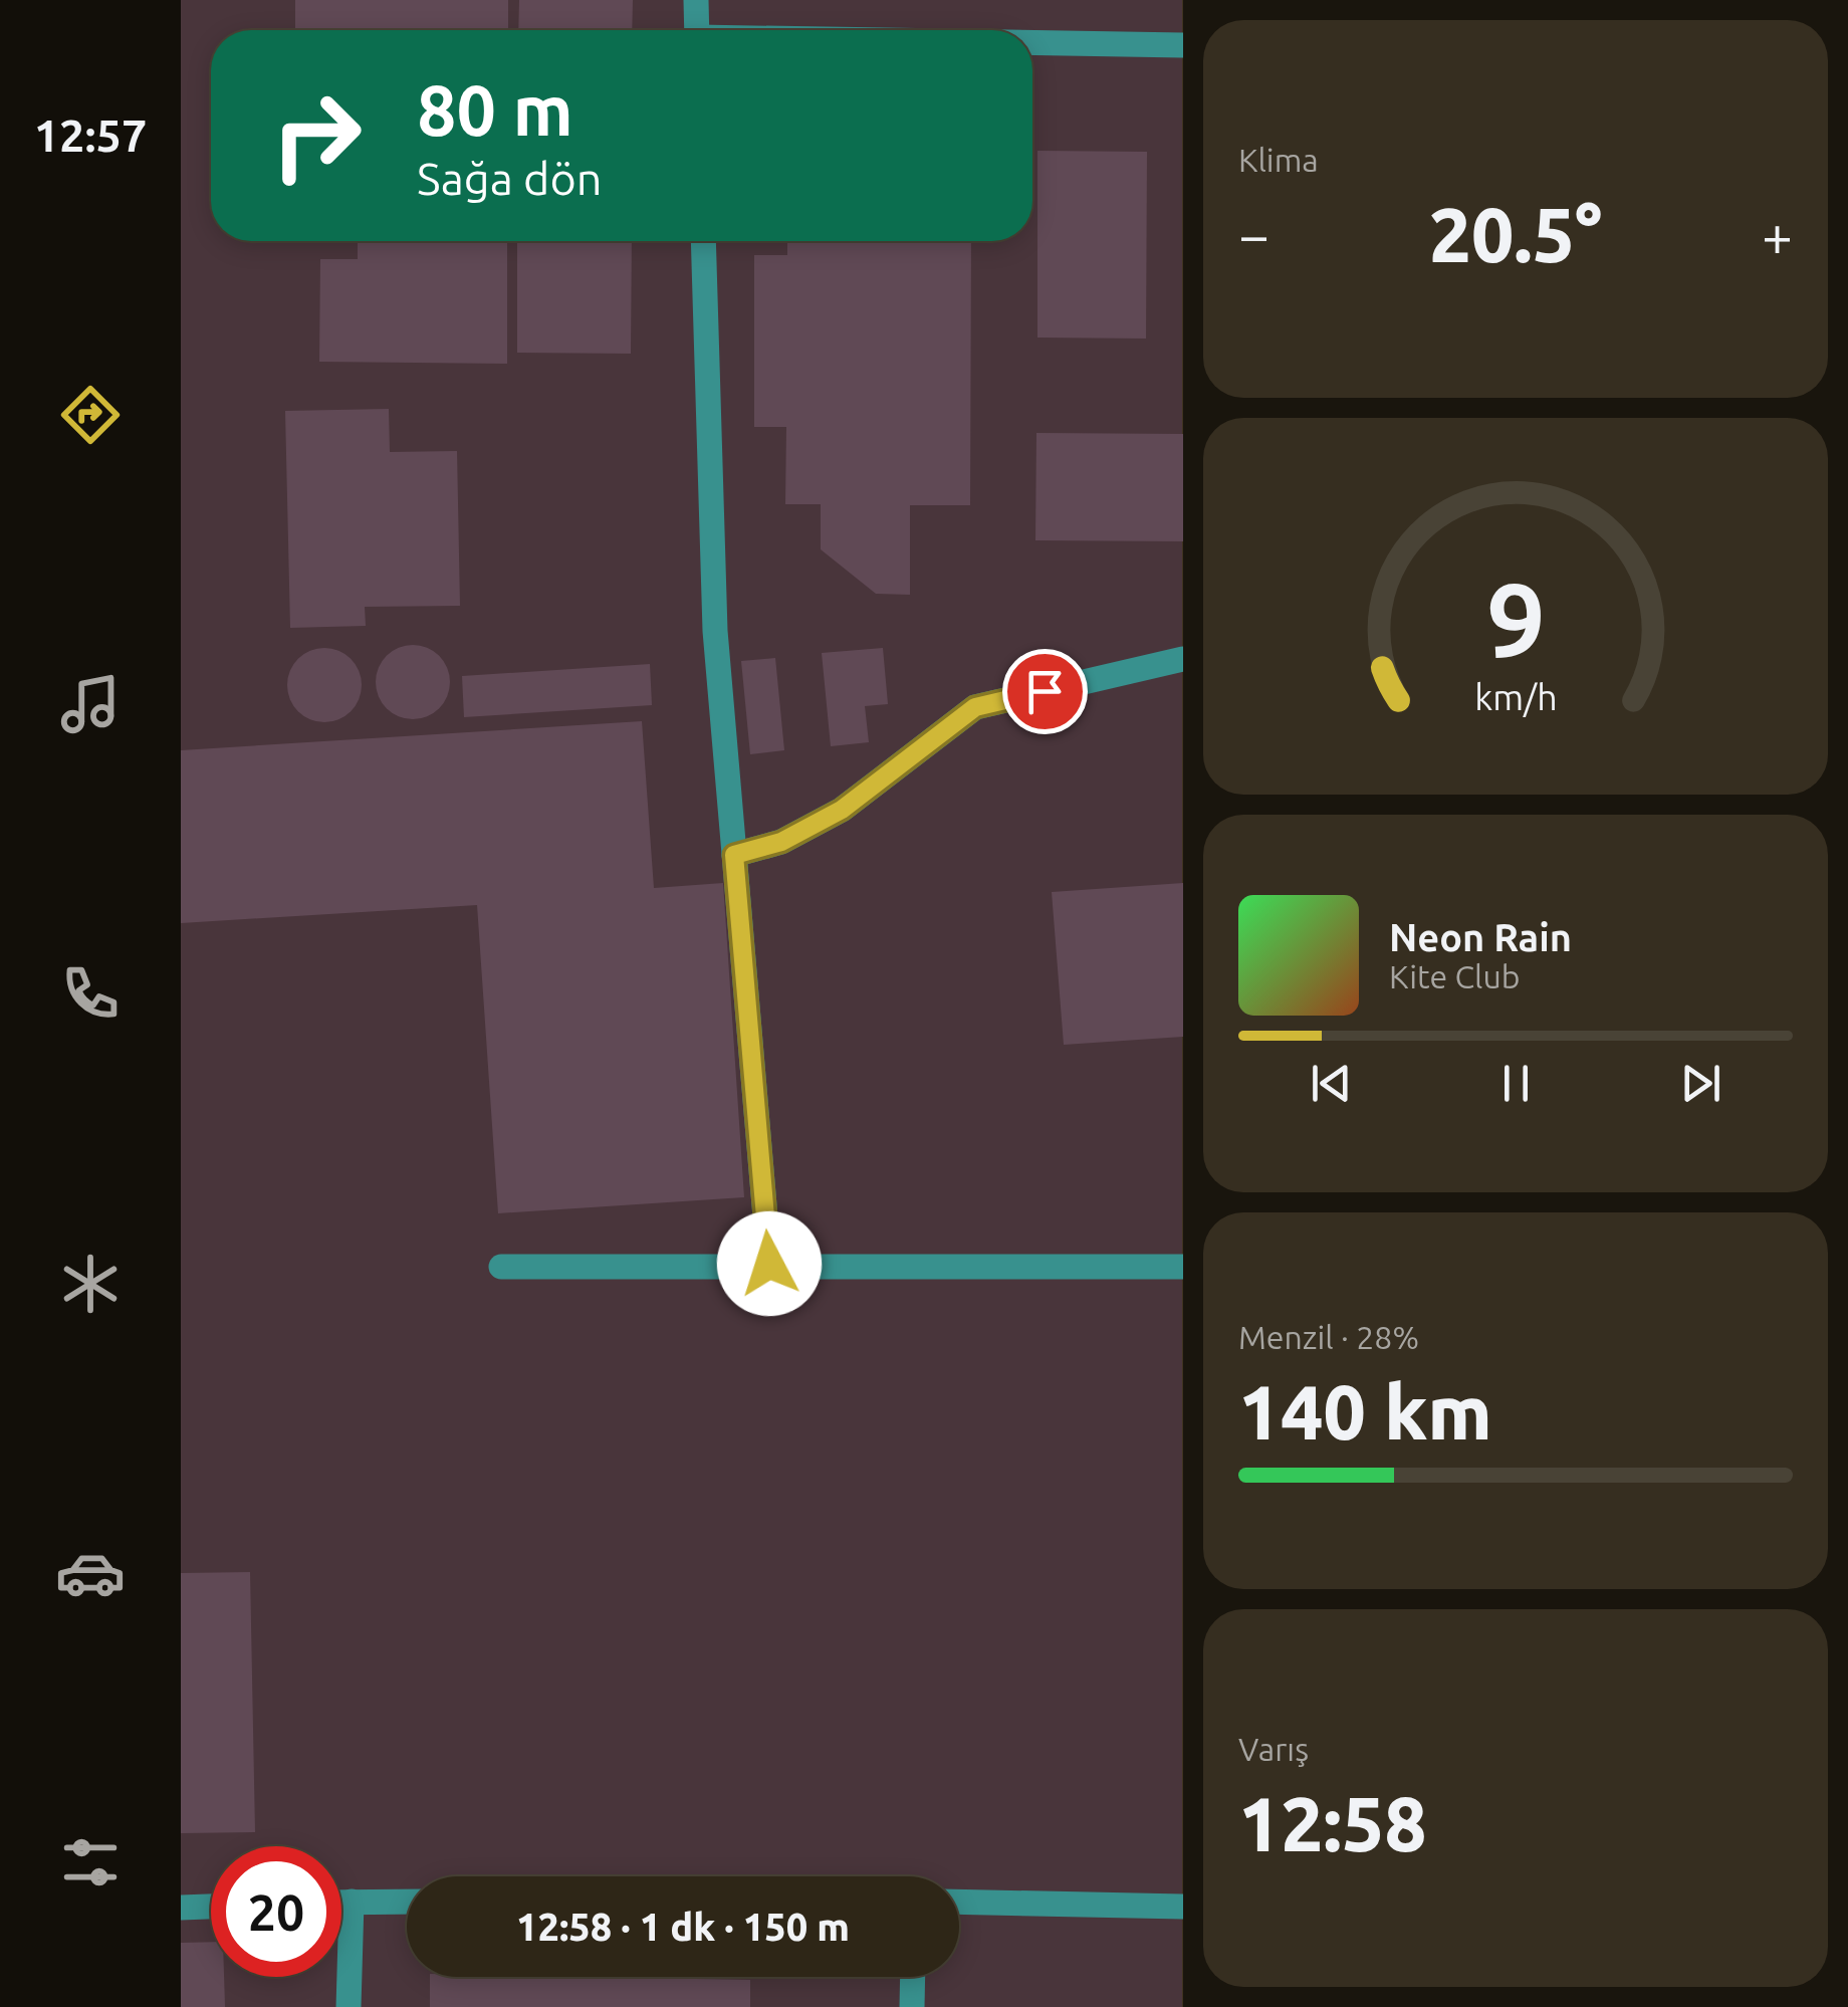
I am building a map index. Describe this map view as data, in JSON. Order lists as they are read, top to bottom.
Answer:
{
  "page": {
    "tabs": "12:57",
    "tile": [
      "Klima",
      ["Menzil · 28%", "140 km"],
      ["Varış", "12:58"]
    ],
    "turn": ["80 m", "Sağa dön"],
    "heat": ["−", "20.5°", "+"],
    "song": ["Neon Rain", "Kite Club"],
    "limit": "20",
    "trip": "12:58 · 1 dk · 150 m",
    "gauge": ["9", "km/h"]
  }
}
